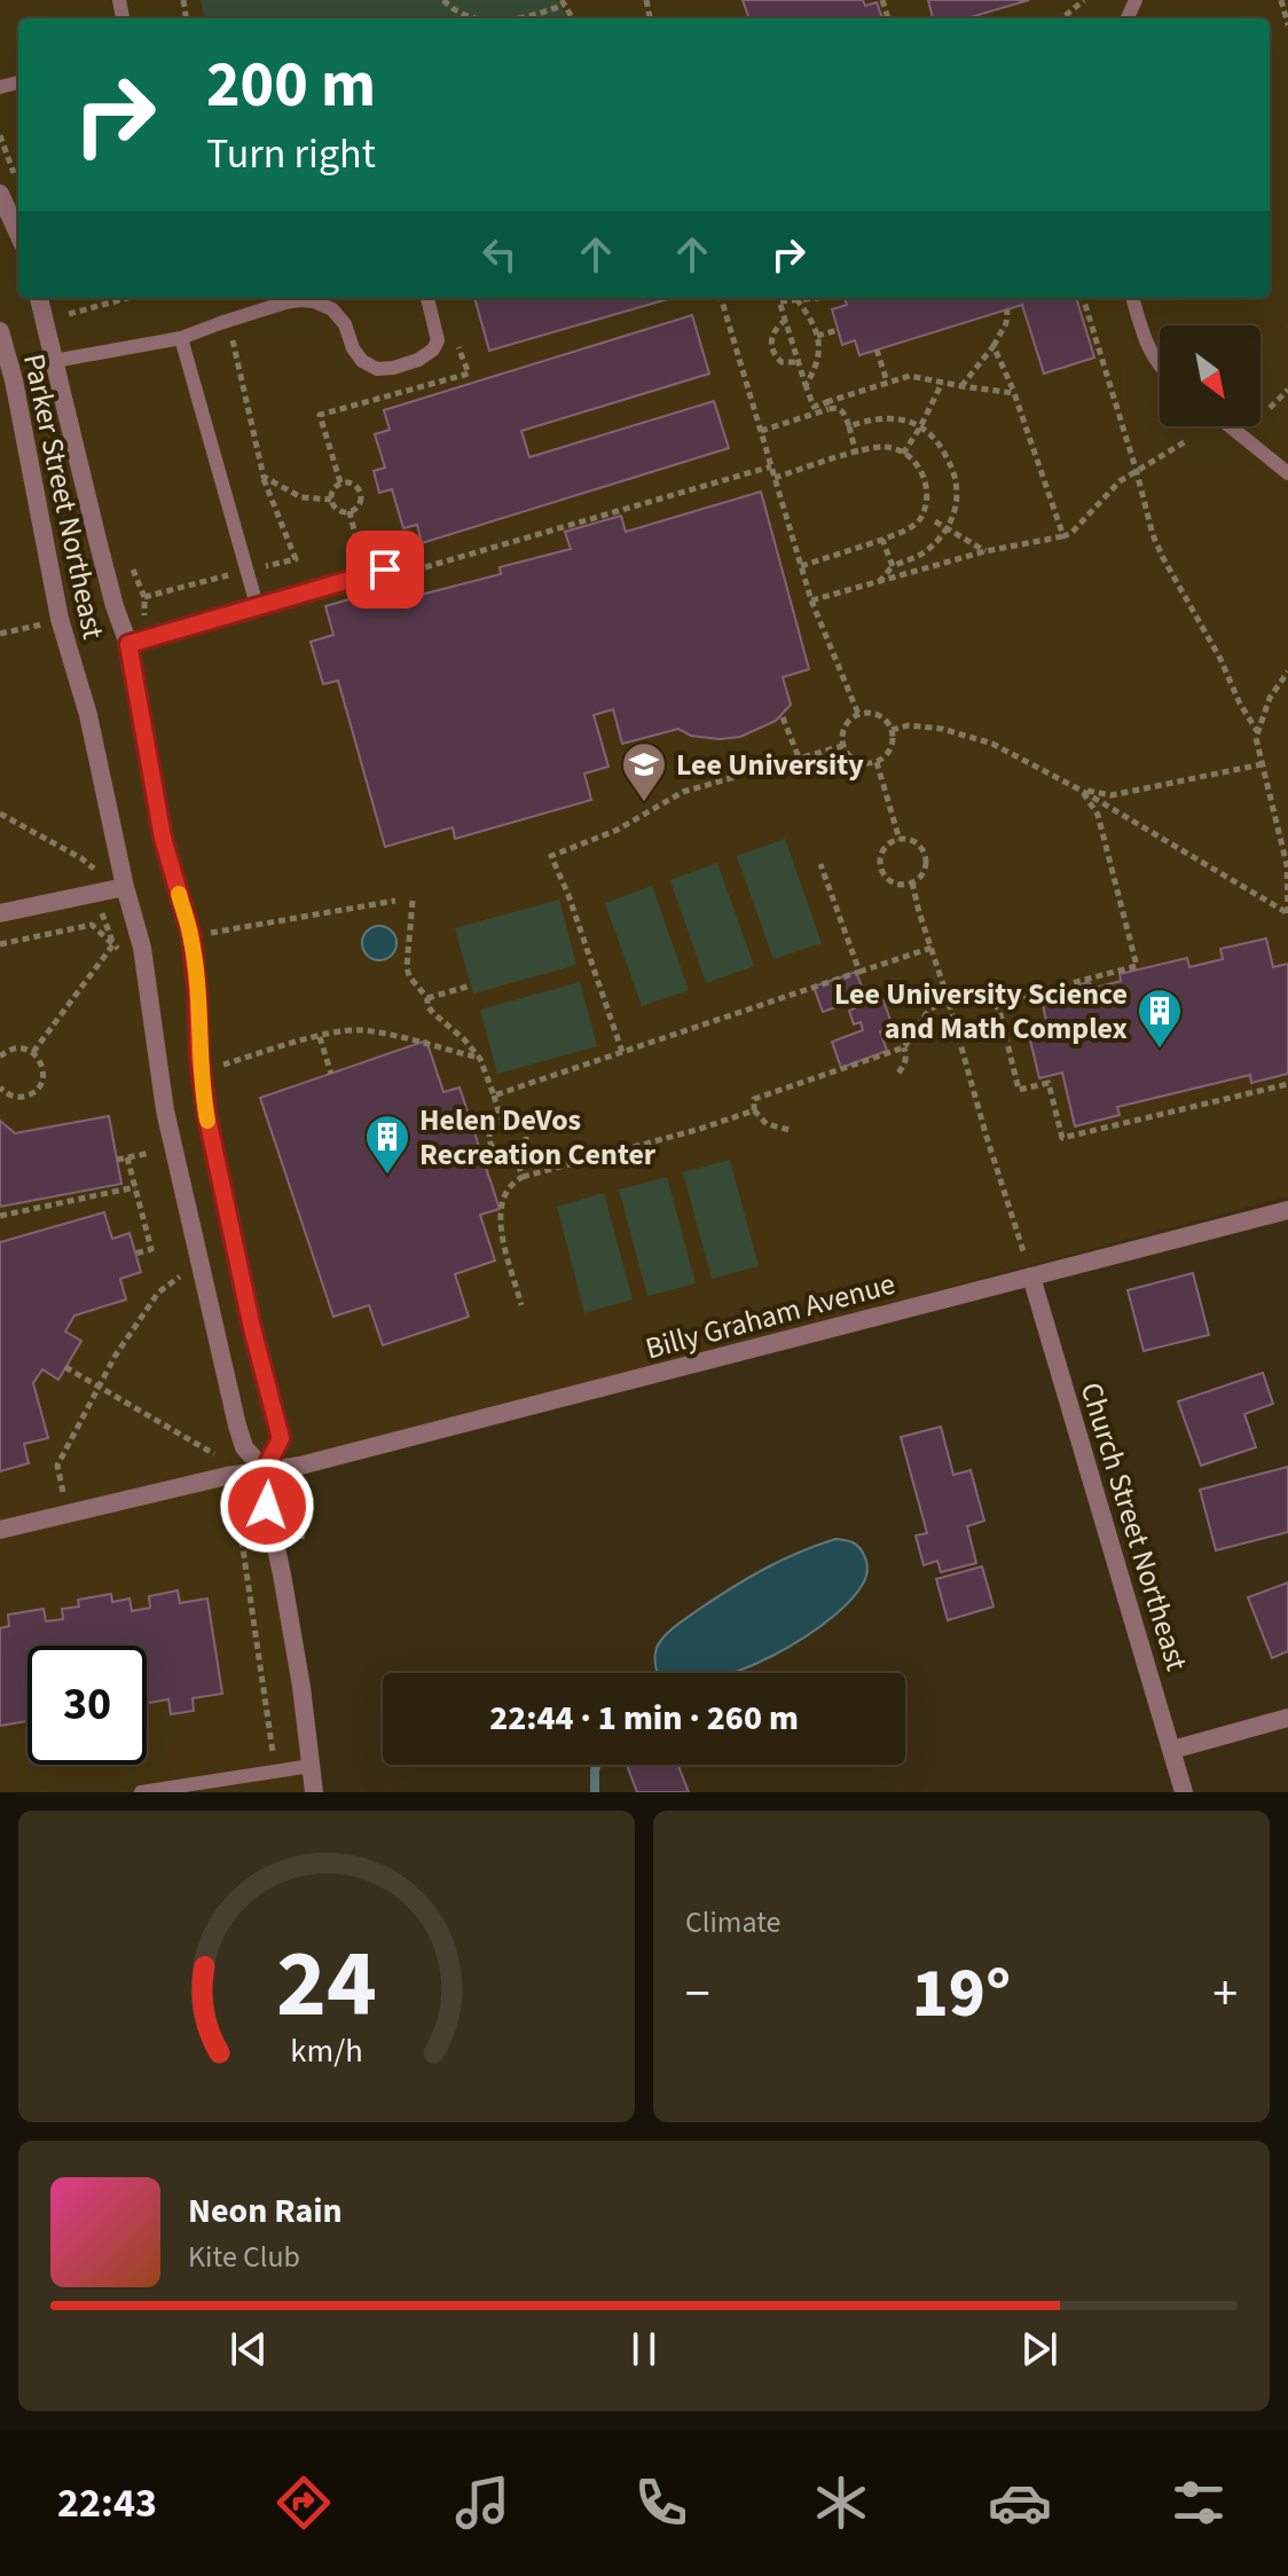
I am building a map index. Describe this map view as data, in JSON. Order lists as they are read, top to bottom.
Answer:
{
  "streets": {
    "street": ["Parker Street Northeast", "Billy Graham Avenue", "Church Street Northeast"]
  },
  "crossings": [
    ["Parker Street Northeast", "Billy Graham Avenue"],
    ["Billy Graham Avenue", "Church Street Northeast"]
  ],
  "places": {
    "school or university": ["Lee University"],
    "building": ["Lee University Science and Math Complex", "Helen DeVos Recreation Center"]
  },
  "north": "bottom right",
  "page": {
    "turn": ["200 m", "Turn right"],
    "limit": "30",
    "trip": "22:44 · 1 min · 260 m",
    "tile": "Climate",
    "heat": ["−", "19°", "+"],
    "song": ["Neon Rain", "Kite Club"],
    "tabs": "22:43",
    "gauge": ["24", "km/h"]
  }
}
